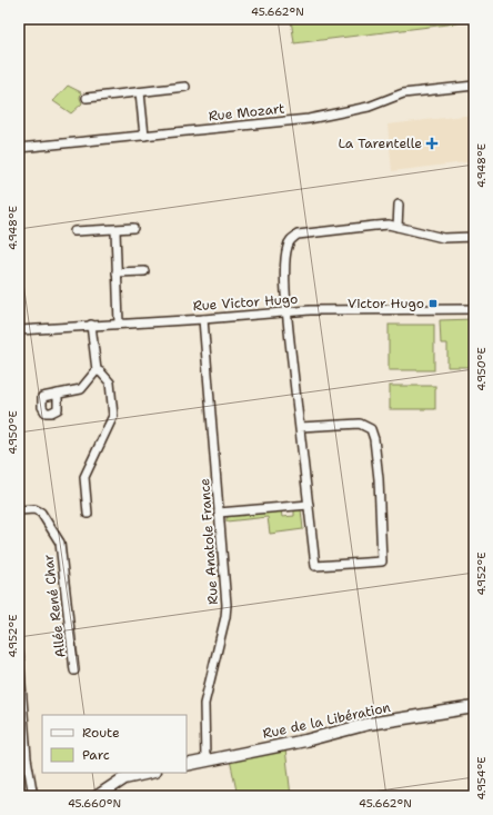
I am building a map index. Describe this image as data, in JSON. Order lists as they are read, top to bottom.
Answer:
{
  "streets": {
    "main road": ["Rue de la Libération"],
    "street": [
      "Rue Mozart",
      "Rue Victor Hugo",
      "Rue Anatole France",
      "Allée René Char"
    ]
  },
  "crossings": [
    ["Rue Victor Hugo", "Rue Anatole France"],
    ["Rue Anatole France", "Rue de la Libération"]
  ],
  "places": {
    "health": ["La Tarentelle"],
    "transit": ["Victor Hugo"]
  },
  "legend": ["Route", "Parc"],
  "coordinates": [
    "45.662°N",
    "4.948°E",
    "4.950°E",
    "4.952°E",
    "4.954°E",
    "45.660°N"
  ]
}
